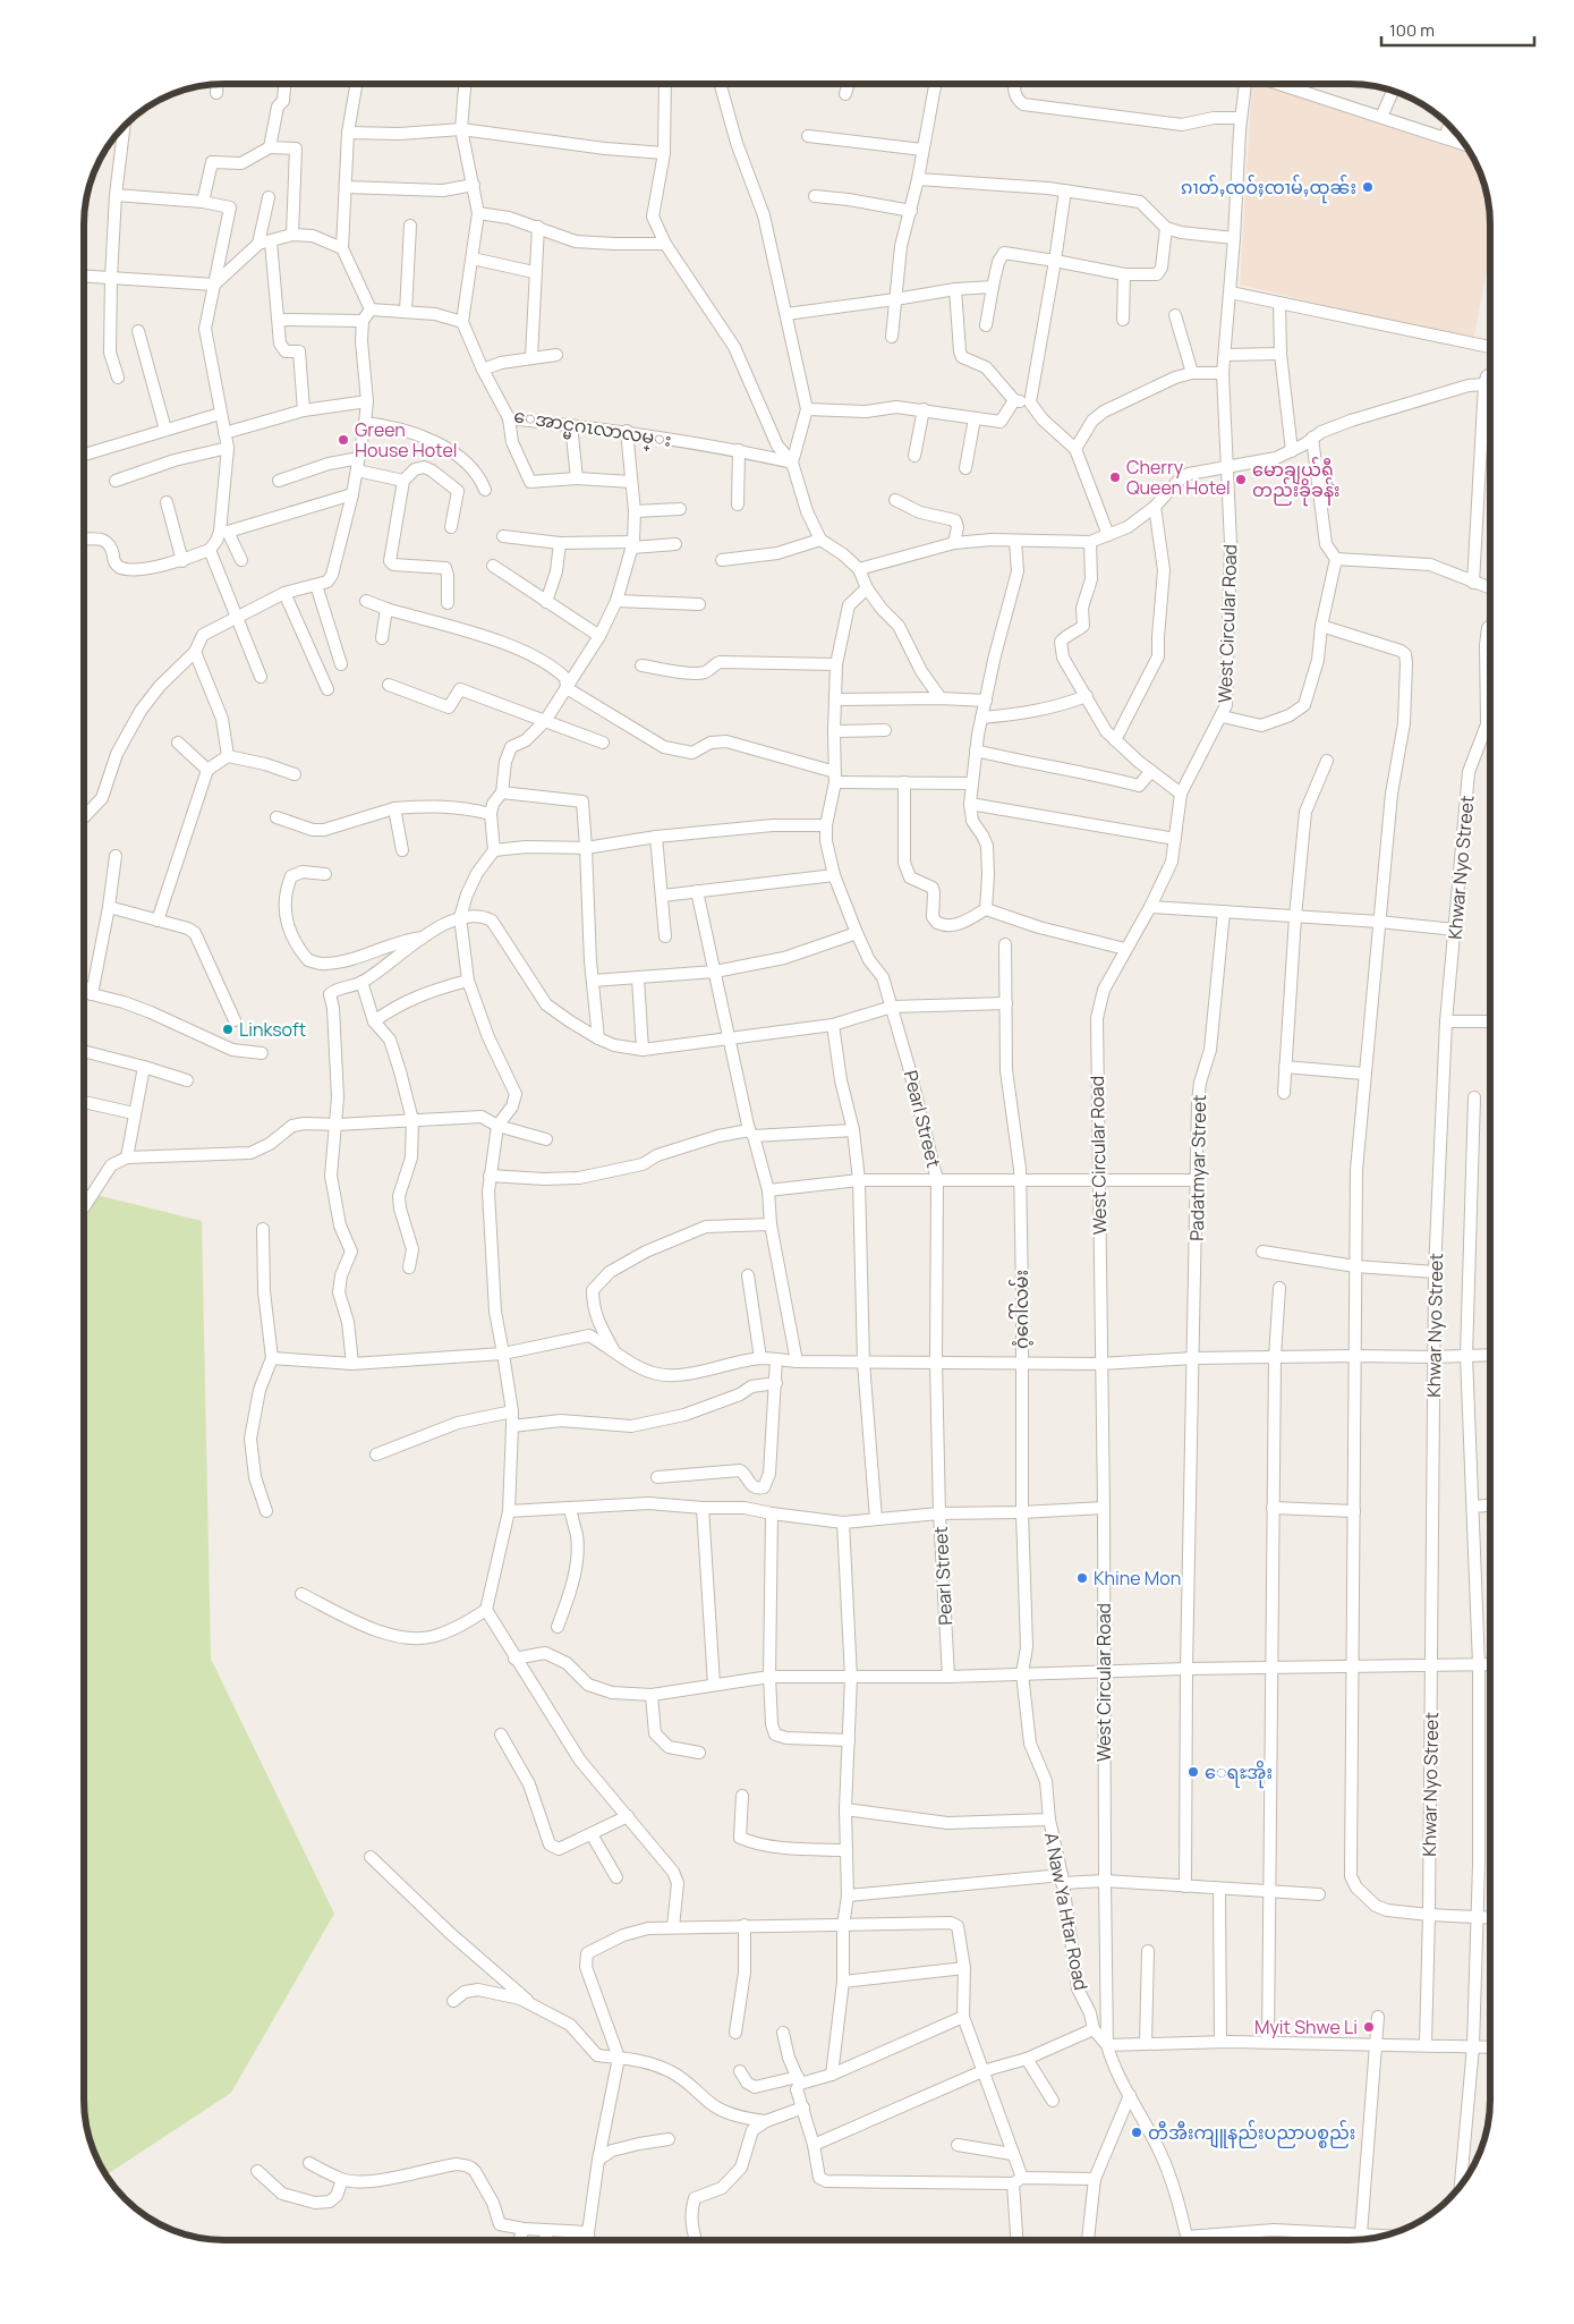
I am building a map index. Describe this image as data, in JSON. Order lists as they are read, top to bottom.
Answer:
{
  "streets": {
    "street": [
      "ေအာင္မဂၤလာလမ္း",
      "West Circular Road",
      "Khwar Nyo Street",
      "Pearl Street",
      "Padatmyar Street",
      "ဂံ့ဂေါ်လမ်း",
      "A Naw Ya Htar Road"
    ]
  },
  "crossings": [
    ["West Circular Road", "A Naw Ya Htar Road"],
    ["ဂံ့ဂေါ်လမ်း", "A Naw Ya Htar Road"]
  ],
  "places": [
    "ၵၢတ်ႇၸဝ်ႈၸၢမ်ႇထုၼ်း",
    "Green House Hotel",
    "Cherry Queen Hotel",
    "မောချယ်ရီ တည်းခိုခန်း",
    "Linksoft",
    "Khine Mon",
    "ေရႊအိုး",
    "Myit Shwe Li",
    "တီအီးကျူနည်းပညာပစ္စည်း"
  ],
  "scale_bar": "100 m"
}
